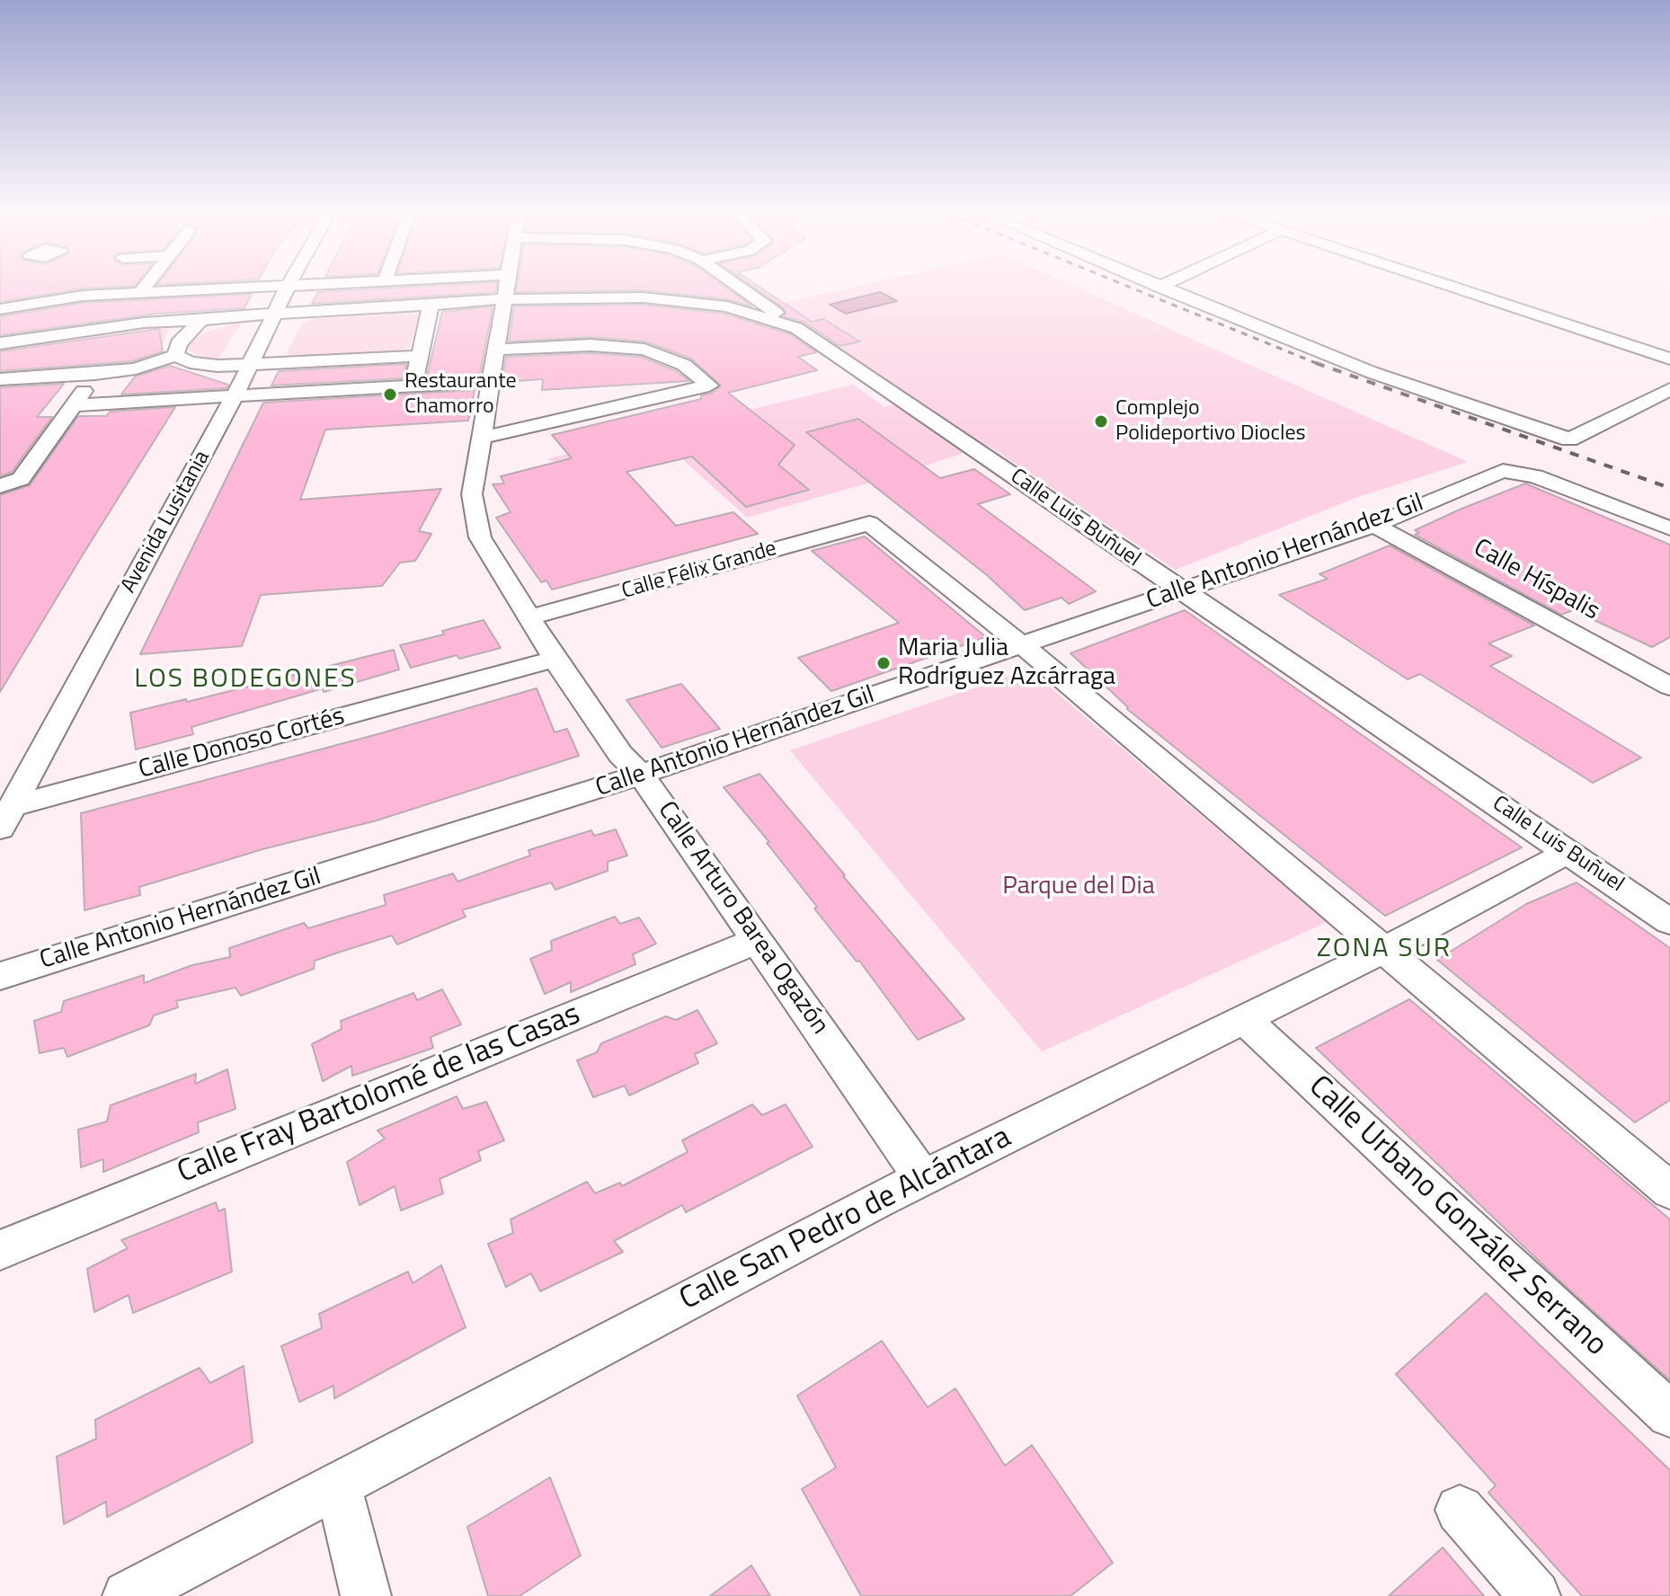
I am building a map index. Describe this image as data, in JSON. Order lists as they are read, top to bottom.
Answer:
{
  "streets": {
    "street": [
      "Calle Luis Buñuel",
      "Avenida Lusitania",
      "Calle Antonio Hernández Gil",
      "Calle Félix Grande",
      "Calle Híspalis",
      "Calle Donoso Cortés",
      "Calle Arturo Barea Ogazón",
      "Calle Fray Bartolomé de las Casas",
      "Calle Urbano González Serrano",
      "Calle San Pedro de Alcántara"
    ]
  },
  "crossings": [
    ["Calle Luis Buñuel", "Avenida Lusitania"],
    ["Calle Luis Buñuel", "Calle Antonio Hernández Gil"],
    ["Calle Luis Buñuel", "Calle Arturo Barea Ogazón"],
    ["Calle Luis Buñuel", "Calle San Pedro de Alcántara"],
    ["Avenida Lusitania", "Calle Donoso Cortés"],
    ["Calle Antonio Hernández Gil", "Calle Félix Grande"],
    ["Calle Antonio Hernández Gil", "Calle Híspalis"],
    ["Calle Antonio Hernández Gil", "Calle Arturo Barea Ogazón"],
    ["Calle Félix Grande", "Calle Arturo Barea Ogazón"],
    ["Calle Donoso Cortés", "Calle Arturo Barea Ogazón"],
    ["Calle Arturo Barea Ogazón", "Calle Fray Bartolomé de las Casas"],
    ["Calle Arturo Barea Ogazón", "Calle San Pedro de Alcántara"],
    ["Calle Urbano González Serrano", "Calle San Pedro de Alcántara"]
  ],
  "districts": ["LOS BODEGONES", "ZONA SUR"],
  "parks": ["Parque del Dia"],
  "places": ["Restaurante Chamorro", "Complejo Polideportivo Diocles", "Maria Julia Rodríguez Azcárraga"]
}
